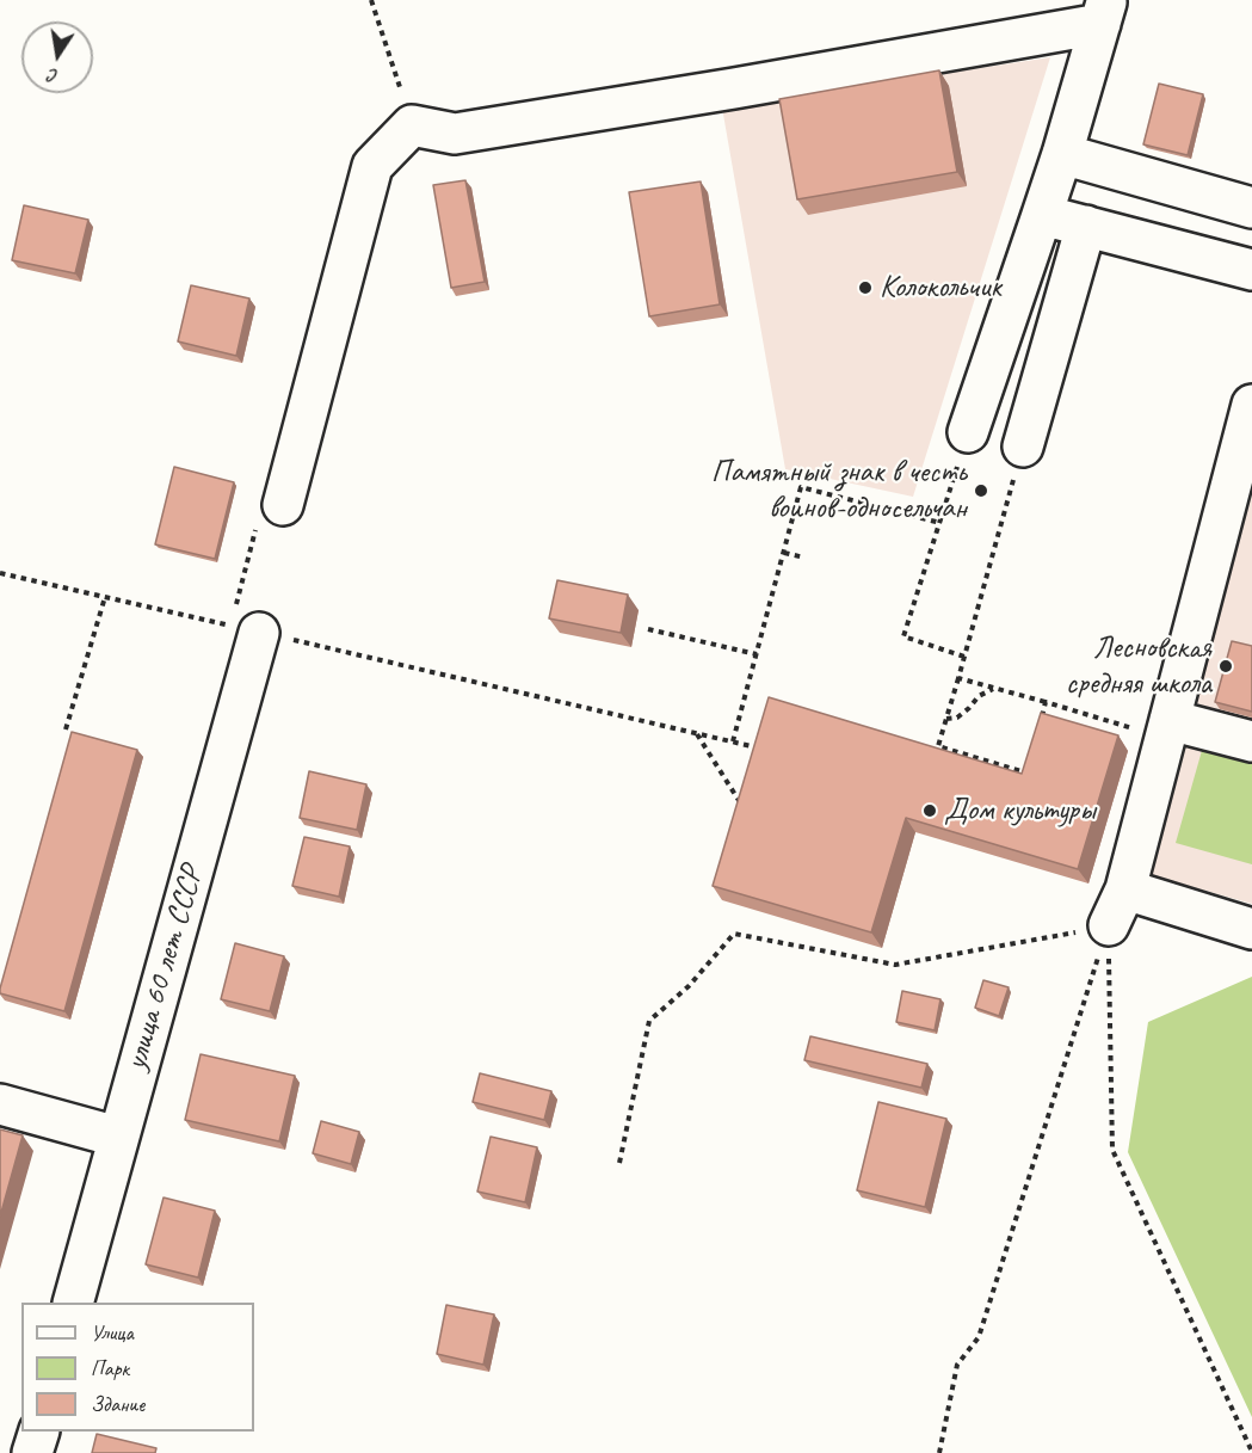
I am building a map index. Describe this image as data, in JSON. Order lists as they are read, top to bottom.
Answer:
{
  "streets": {
    "street": ["улица 60 лет СССР"]
  },
  "places": [
    "Колокольчик",
    "Памятный знак в честь воинов-односельчан",
    "Лесновская средняя школа",
    "Дом культуры"
  ],
  "legend": ["Улица", "Парк", "Здание"],
  "north": "bottom"
}
